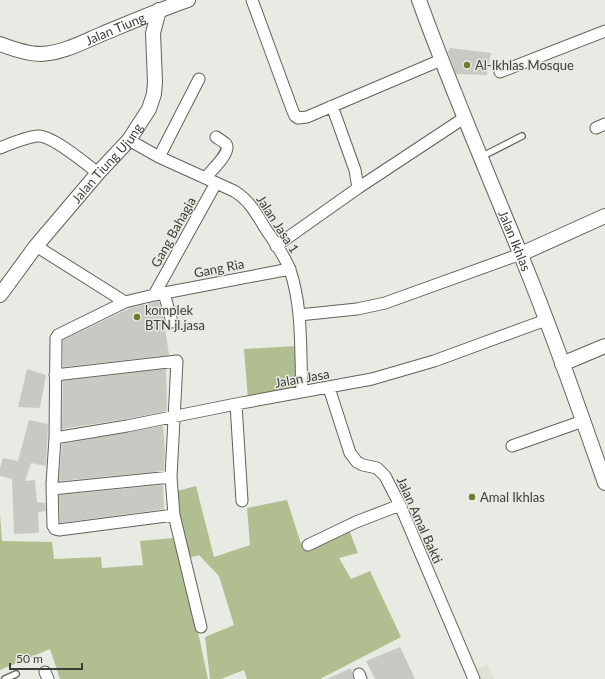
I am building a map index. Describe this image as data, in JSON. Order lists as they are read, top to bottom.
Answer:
{
  "streets": {
    "street": [
      "Jalan Tiung",
      "Jalan Tiung Ujung",
      "Jalan Jasa 1",
      "Gang Bahagia",
      "Jalan Ikhlas",
      "Gang Ria",
      "Jalan Jasa",
      "Jalan Amal Bakti"
    ]
  },
  "crossings": [
    ["Jalan Tiung", "Jalan Tiung Ujung"],
    ["Jalan Tiung Ujung", "Jalan Jasa 1"],
    ["Jalan Jasa 1", "Gang Bahagia"],
    ["Jalan Jasa 1", "Gang Ria"],
    ["Jalan Jasa 1", "Jalan Jasa"],
    ["Gang Bahagia", "Gang Ria"],
    ["Jalan Ikhlas", "Jalan Jasa"],
    ["Jalan Jasa", "Jalan Amal Bakti"]
  ],
  "places": ["Al-Ikhlas Mosque", "komplek BTN jl.jasa", "Amal Ikhlas"],
  "scale_bar": "50 m"
}
